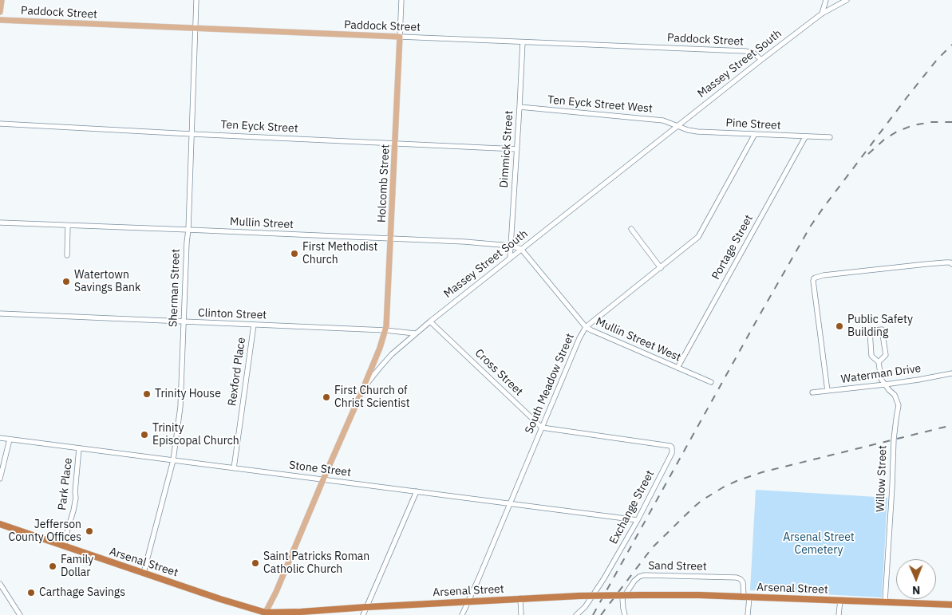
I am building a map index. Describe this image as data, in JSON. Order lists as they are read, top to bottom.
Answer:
{
  "streets": {
    "highway": ["Arsenal Street"],
    "main road": ["Paddock Street", "Massey Street South", "Holcomb Street"],
    "street": [
      "Ten Eyck Street West",
      "Pine Street",
      "Ten Eyck Street",
      "Dimmick Street",
      "Mullin Street",
      "Portage Street",
      "Sherman Street",
      "Clinton Street",
      "Mullin Street West",
      "Rexford Place",
      "Cross Street",
      "Waterman Drive",
      "South Meadow Street",
      "Stone Street",
      "Willow Street",
      "Park Place",
      "Exchange Street",
      "Sand Street"
    ]
  },
  "crossings": [
    ["Paddock Street", "Massey Street South"],
    ["Paddock Street", "Dimmick Street"],
    ["Paddock Street", "Holcomb Street"],
    ["Paddock Street", "Sherman Street"],
    ["Massey Street South", "Ten Eyck Street West"],
    ["Massey Street South", "Pine Street"],
    ["Massey Street South", "Dimmick Street"],
    ["Massey Street South", "Holcomb Street"],
    ["Massey Street South", "Mullin Street"],
    ["Massey Street South", "Clinton Street"],
    ["Massey Street South", "Mullin Street West"],
    ["Massey Street South", "Cross Street"],
    ["Massey Street South", "Stone Street"],
    ["Massey Street South", "Arsenal Street"],
    ["Ten Eyck Street West", "Pine Street"],
    ["Ten Eyck Street West", "Dimmick Street"],
    ["Pine Street", "Portage Street"],
    ["Pine Street", "South Meadow Street"],
    ["Ten Eyck Street", "Dimmick Street"],
    ["Ten Eyck Street", "Holcomb Street"],
    ["Ten Eyck Street", "Sherman Street"],
    ["Dimmick Street", "Mullin Street"],
    ["Holcomb Street", "Mullin Street"],
    ["Holcomb Street", "Clinton Street"],
    ["Mullin Street", "Sherman Street"],
    ["Mullin Street", "Mullin Street West"],
    ["Portage Street", "Mullin Street West"],
    ["Sherman Street", "Clinton Street"],
    ["Sherman Street", "Stone Street"],
    ["Sherman Street", "Arsenal Street"],
    ["Clinton Street", "Rexford Place"],
    ["Mullin Street West", "South Meadow Street"],
    ["Rexford Place", "Stone Street"],
    ["Cross Street", "South Meadow Street"],
    ["Cross Street", "Exchange Street"],
    ["Waterman Drive", "Willow Street"],
    ["South Meadow Street", "Stone Street"],
    ["South Meadow Street", "Exchange Street"],
    ["South Meadow Street", "Arsenal Street"],
    ["Stone Street", "Park Place"],
    ["Stone Street", "Exchange Street"],
    ["Willow Street", "Arsenal Street"],
    ["Park Place", "Arsenal Street"],
    ["Arsenal Street", "Sand Street"]
  ],
  "parks": ["Arsenal Street Cemetery"],
  "places": [
    "First Methodist Church",
    "Watertown Savings Bank",
    "Public Safety Building",
    "Trinity House",
    "First Church of Christ Scientist",
    "Trinity Episcopal Church",
    "Jefferson County Offices",
    "Saint Patricks Roman Catholic Church",
    "Family Dollar",
    "Carthage Savings"
  ],
  "north": "bottom"
}
